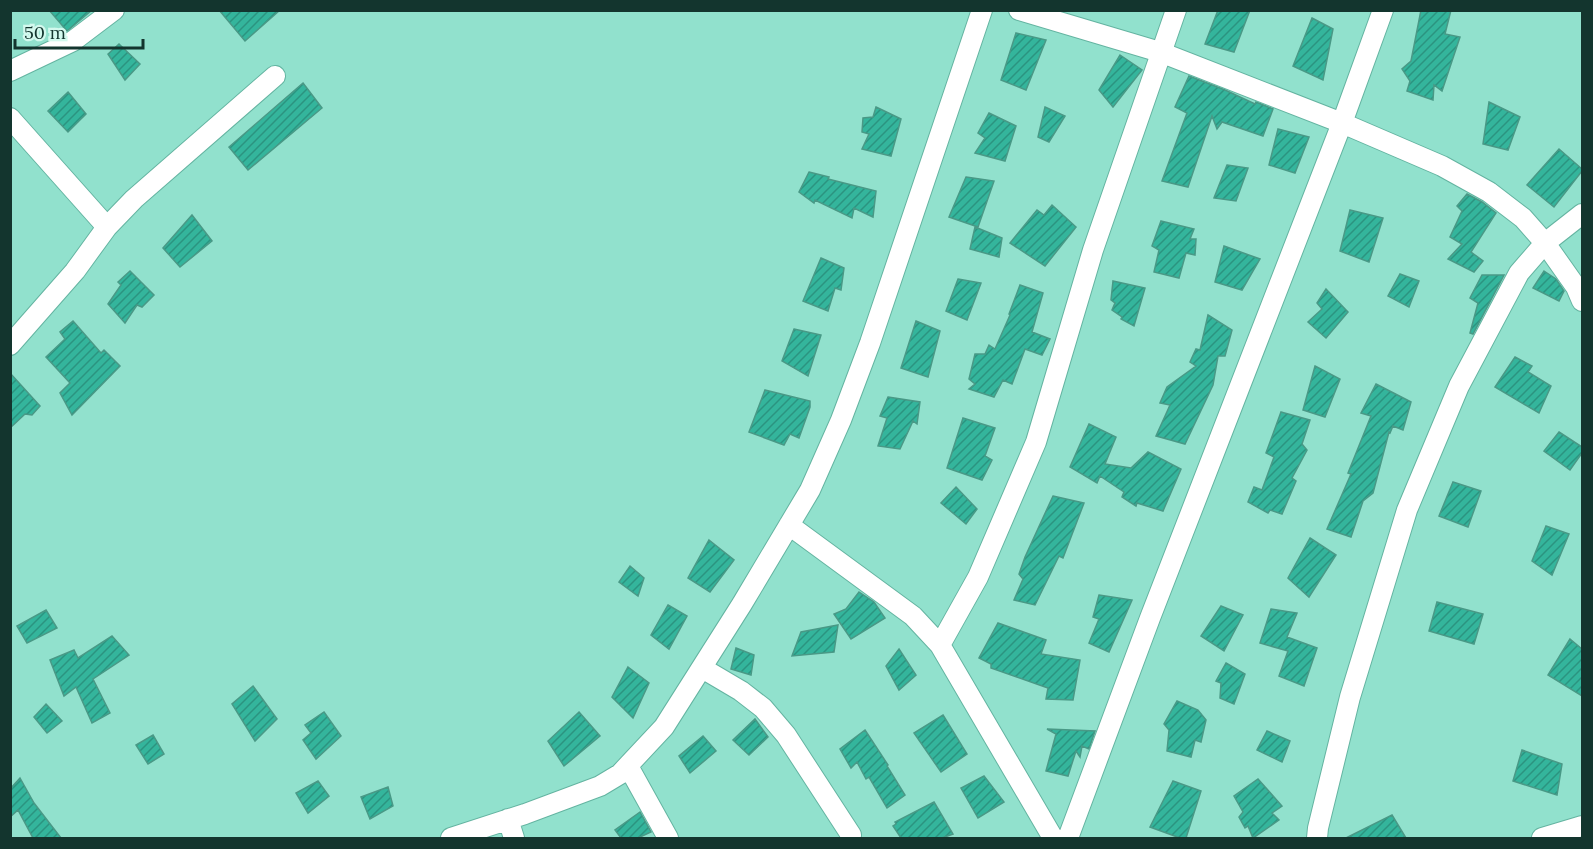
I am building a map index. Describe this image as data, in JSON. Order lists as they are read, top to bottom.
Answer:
{
  "scale_bar": "50 m"
}
